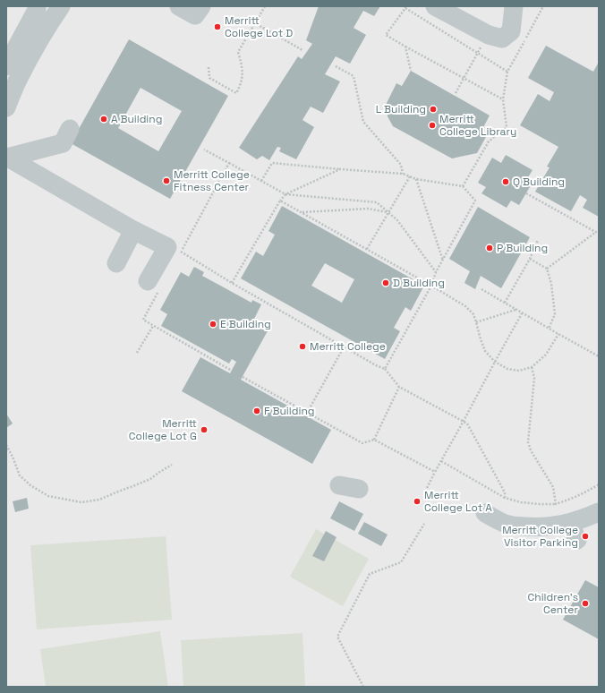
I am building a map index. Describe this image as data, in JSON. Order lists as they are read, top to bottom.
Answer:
{
  "places": [
    "Merritt College Lot D",
    "L Building",
    "A Building",
    "Merritt College Library",
    "Merritt College Fitness Center",
    "Q Building",
    "P Building",
    "D Building",
    "E Building",
    "Merritt College",
    "F Building",
    "Merritt College Lot G",
    "Merritt College Lot A",
    "Merritt College Visitor Parking",
    "Children's Center"
  ]
}
